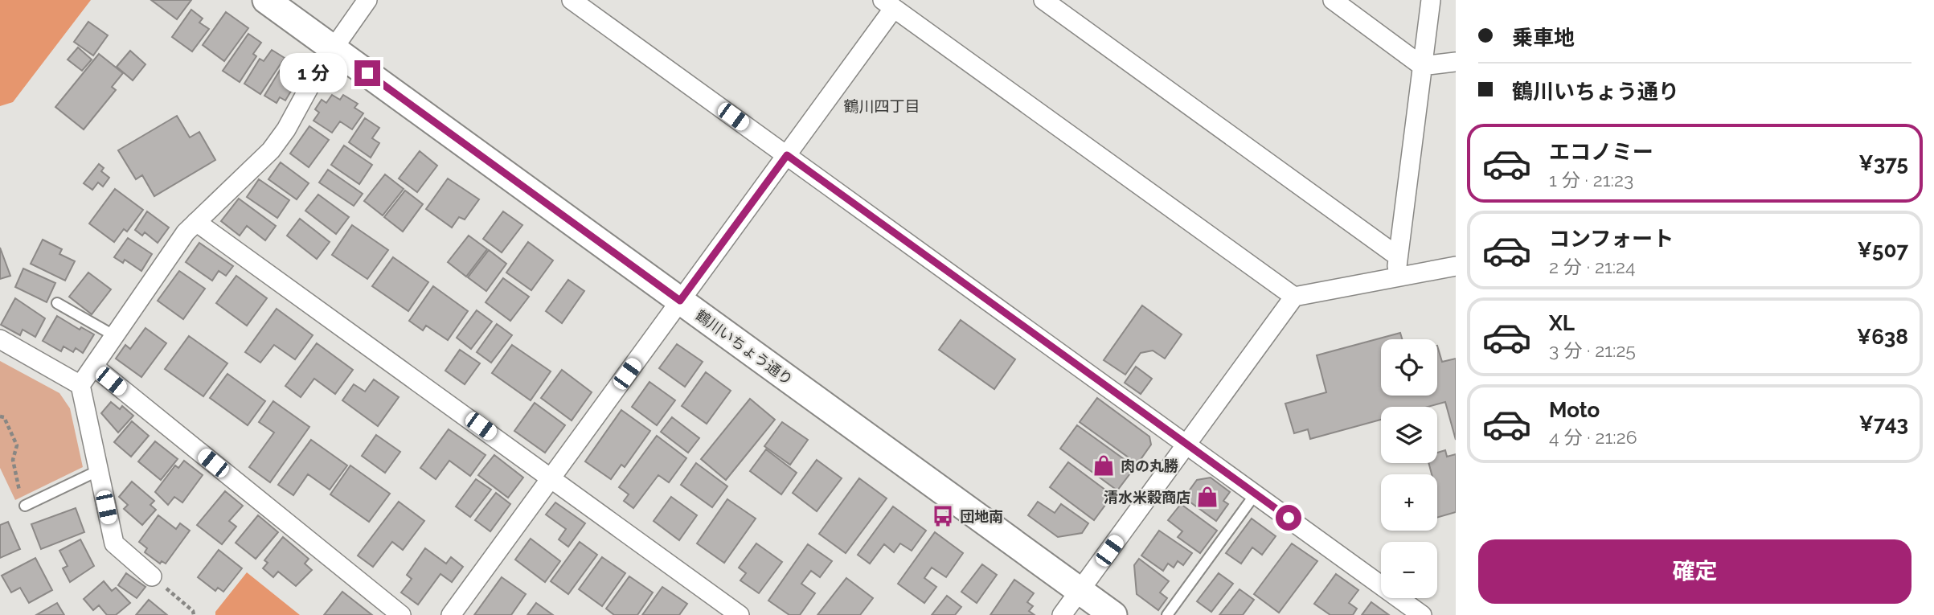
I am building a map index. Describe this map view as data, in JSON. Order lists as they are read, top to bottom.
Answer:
{
  "streets": {
    "street": ["鶴川いちょう通り"]
  },
  "districts": ["鶴川四丁目"],
  "places": {
    "shop": ["肉の丸勝", "清水米穀商店"],
    "bus stop": ["団地南"]
  },
  "page": {
    "banner": ["乗車地", "鶴川いちょう通り"],
    "bubble": "1 分",
    "list": [
      {
        "name": "エコノミー",
        "note": "1 分 · 21:23",
        "value": "¥375"
      },
      {
        "name": "コンフォート",
        "note": "2 分 · 21:24",
        "value": "¥507"
      },
      {
        "name": "XL",
        "note": "3 分 · 21:25",
        "value": "¥638"
      },
      {
        "name": "Moto",
        "note": "4 分 · 21:26",
        "value": "¥743"
      }
    ],
    "map_buttons": ["+", "−"],
    "buttons": "確定"
  }
}
